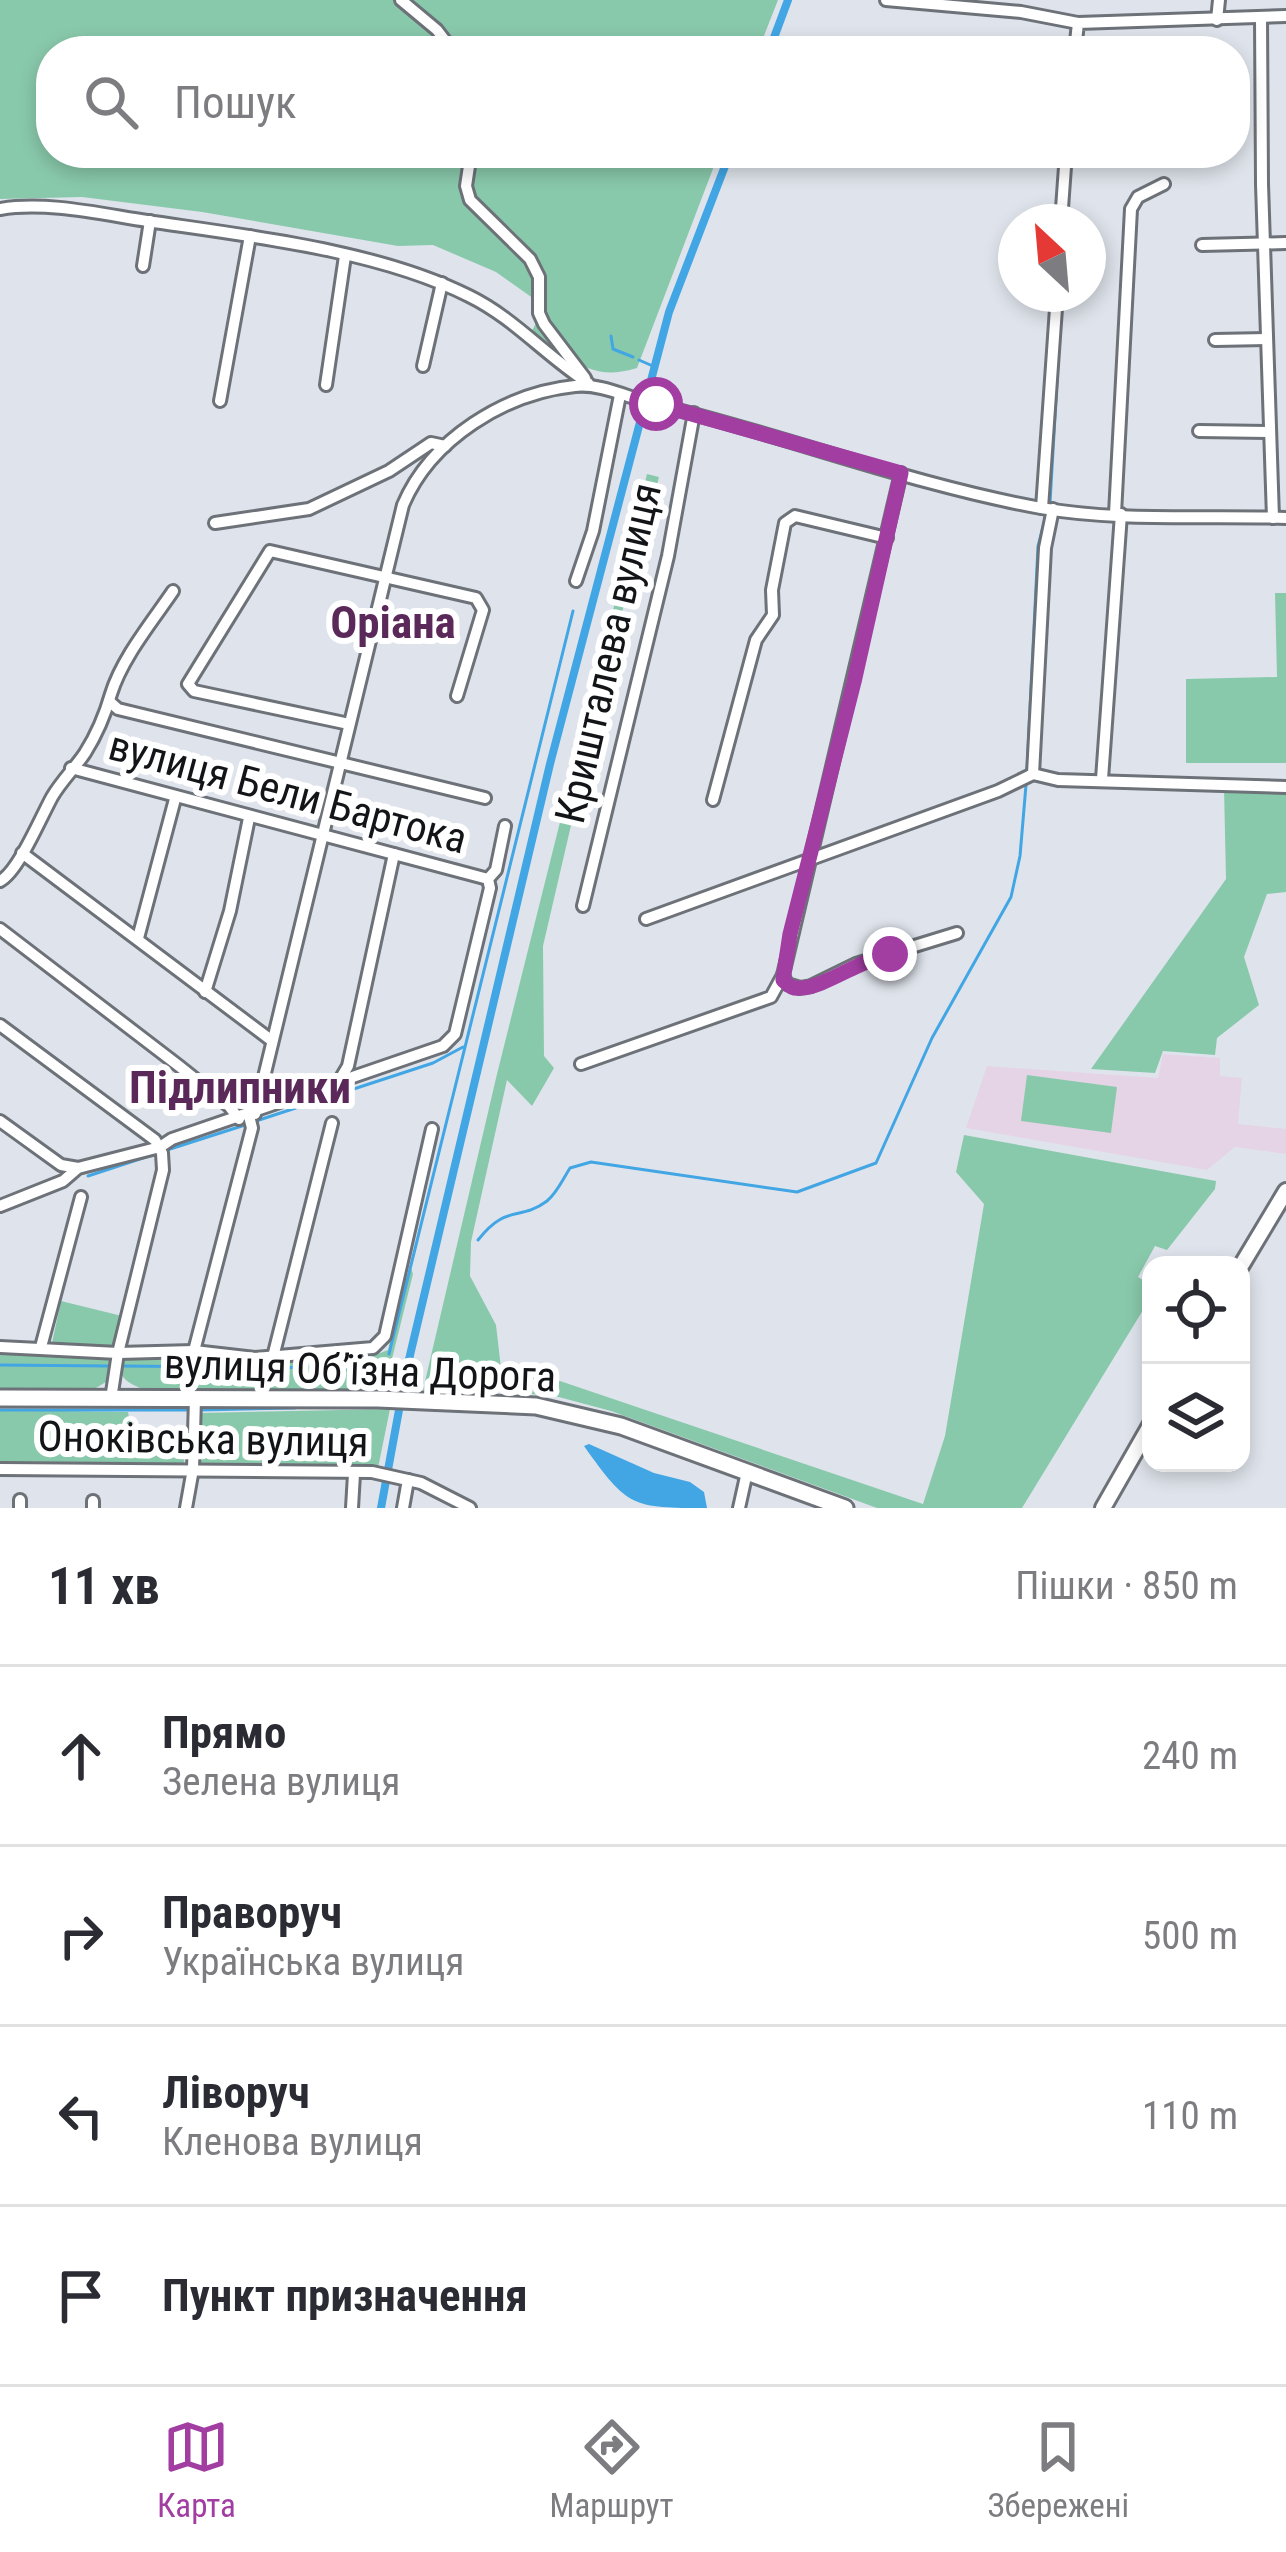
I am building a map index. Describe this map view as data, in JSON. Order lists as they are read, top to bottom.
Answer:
{
  "streets": {
    "highway": ["вулиця Обʼїзна Дорога"],
    "street": ["Кришталева вулиця", "вулиця Бели Бартока", "Оноківська вулиця"]
  },
  "districts": ["Оріана", "Підлипники"],
  "north": "top left",
  "page": {
    "search": "Пошук",
    "heading": ["11 хв", "Пішки · 850 m"],
    "list": [
      ["Прямо", "Зелена вулиця", "240 m"],
      ["Праворуч", "Українська вулиця", "500 m"],
      ["Ліворуч", "Кленова вулиця", "110 m"],
      "Пункт призначення"
    ],
    "nav": ["Карта", "Маршрут", "Збережені"]
  }
}
